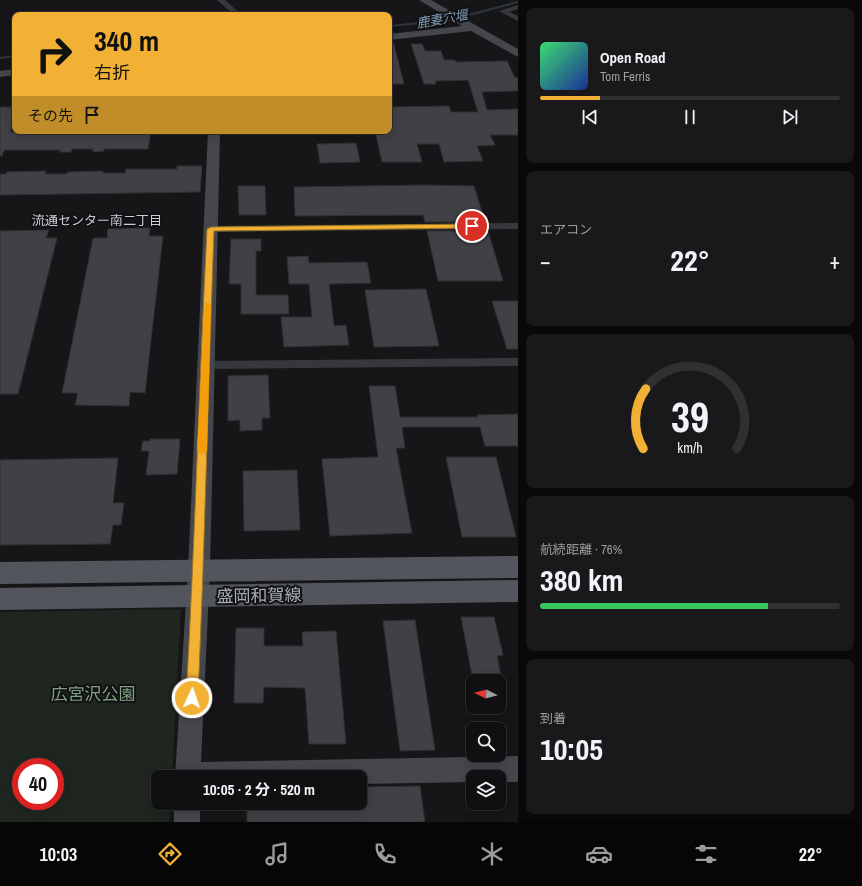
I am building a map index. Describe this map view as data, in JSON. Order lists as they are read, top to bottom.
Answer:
{
  "streets": {
    "main road": ["盛岡和賀線"]
  },
  "districts": ["流通センター南二丁目"],
  "water": ["鹿妻穴堰"],
  "parks": ["広宮沢公園"],
  "north": "left",
  "page": {
    "turn": ["340 m", "右折"],
    "song": ["Open Road", "Tom Ferris"],
    "then": "その先",
    "tile": [
      "エアコン",
      ["航続距離 · 76%", "380 km"],
      ["到着", "10:05"]
    ],
    "heat": ["−", "22°", "+"],
    "limit": "40",
    "trip": "10:05 · 2 分 · 520 m",
    "tabs": ["10:03", "22°"],
    "gauge": ["39", "km/h"]
  }
}
